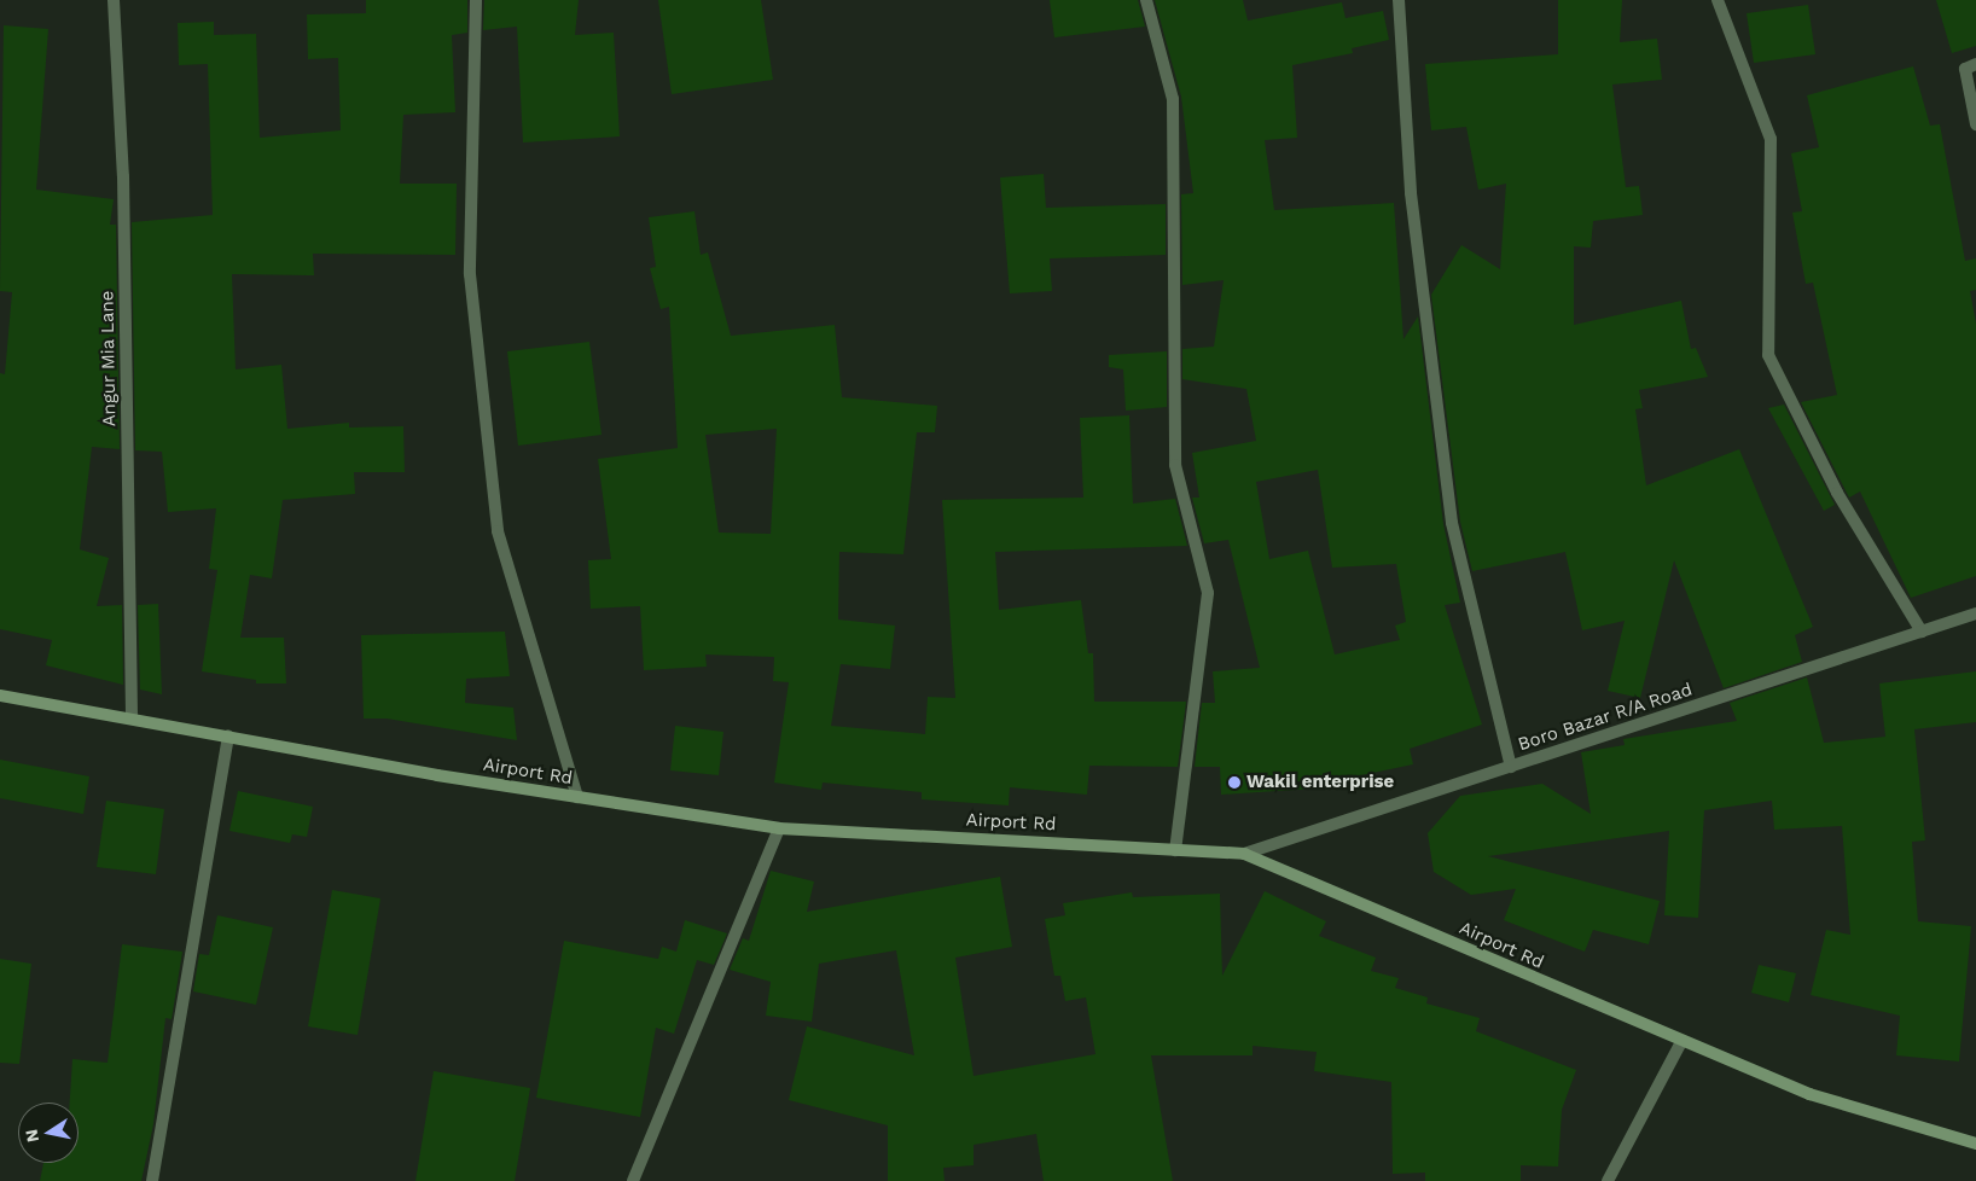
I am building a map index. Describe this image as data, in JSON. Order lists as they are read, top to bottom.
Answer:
{
  "streets": {
    "main road": ["Airport Rd"],
    "street": ["Angur Mia Lane", "Boro Bazar R/A Road"]
  },
  "crossings": [
    ["Angur Mia Lane", "Airport Rd"],
    ["Boro Bazar R/A Road", "Airport Rd"]
  ],
  "places": ["Wakil enterprise"],
  "north": "left"
}
